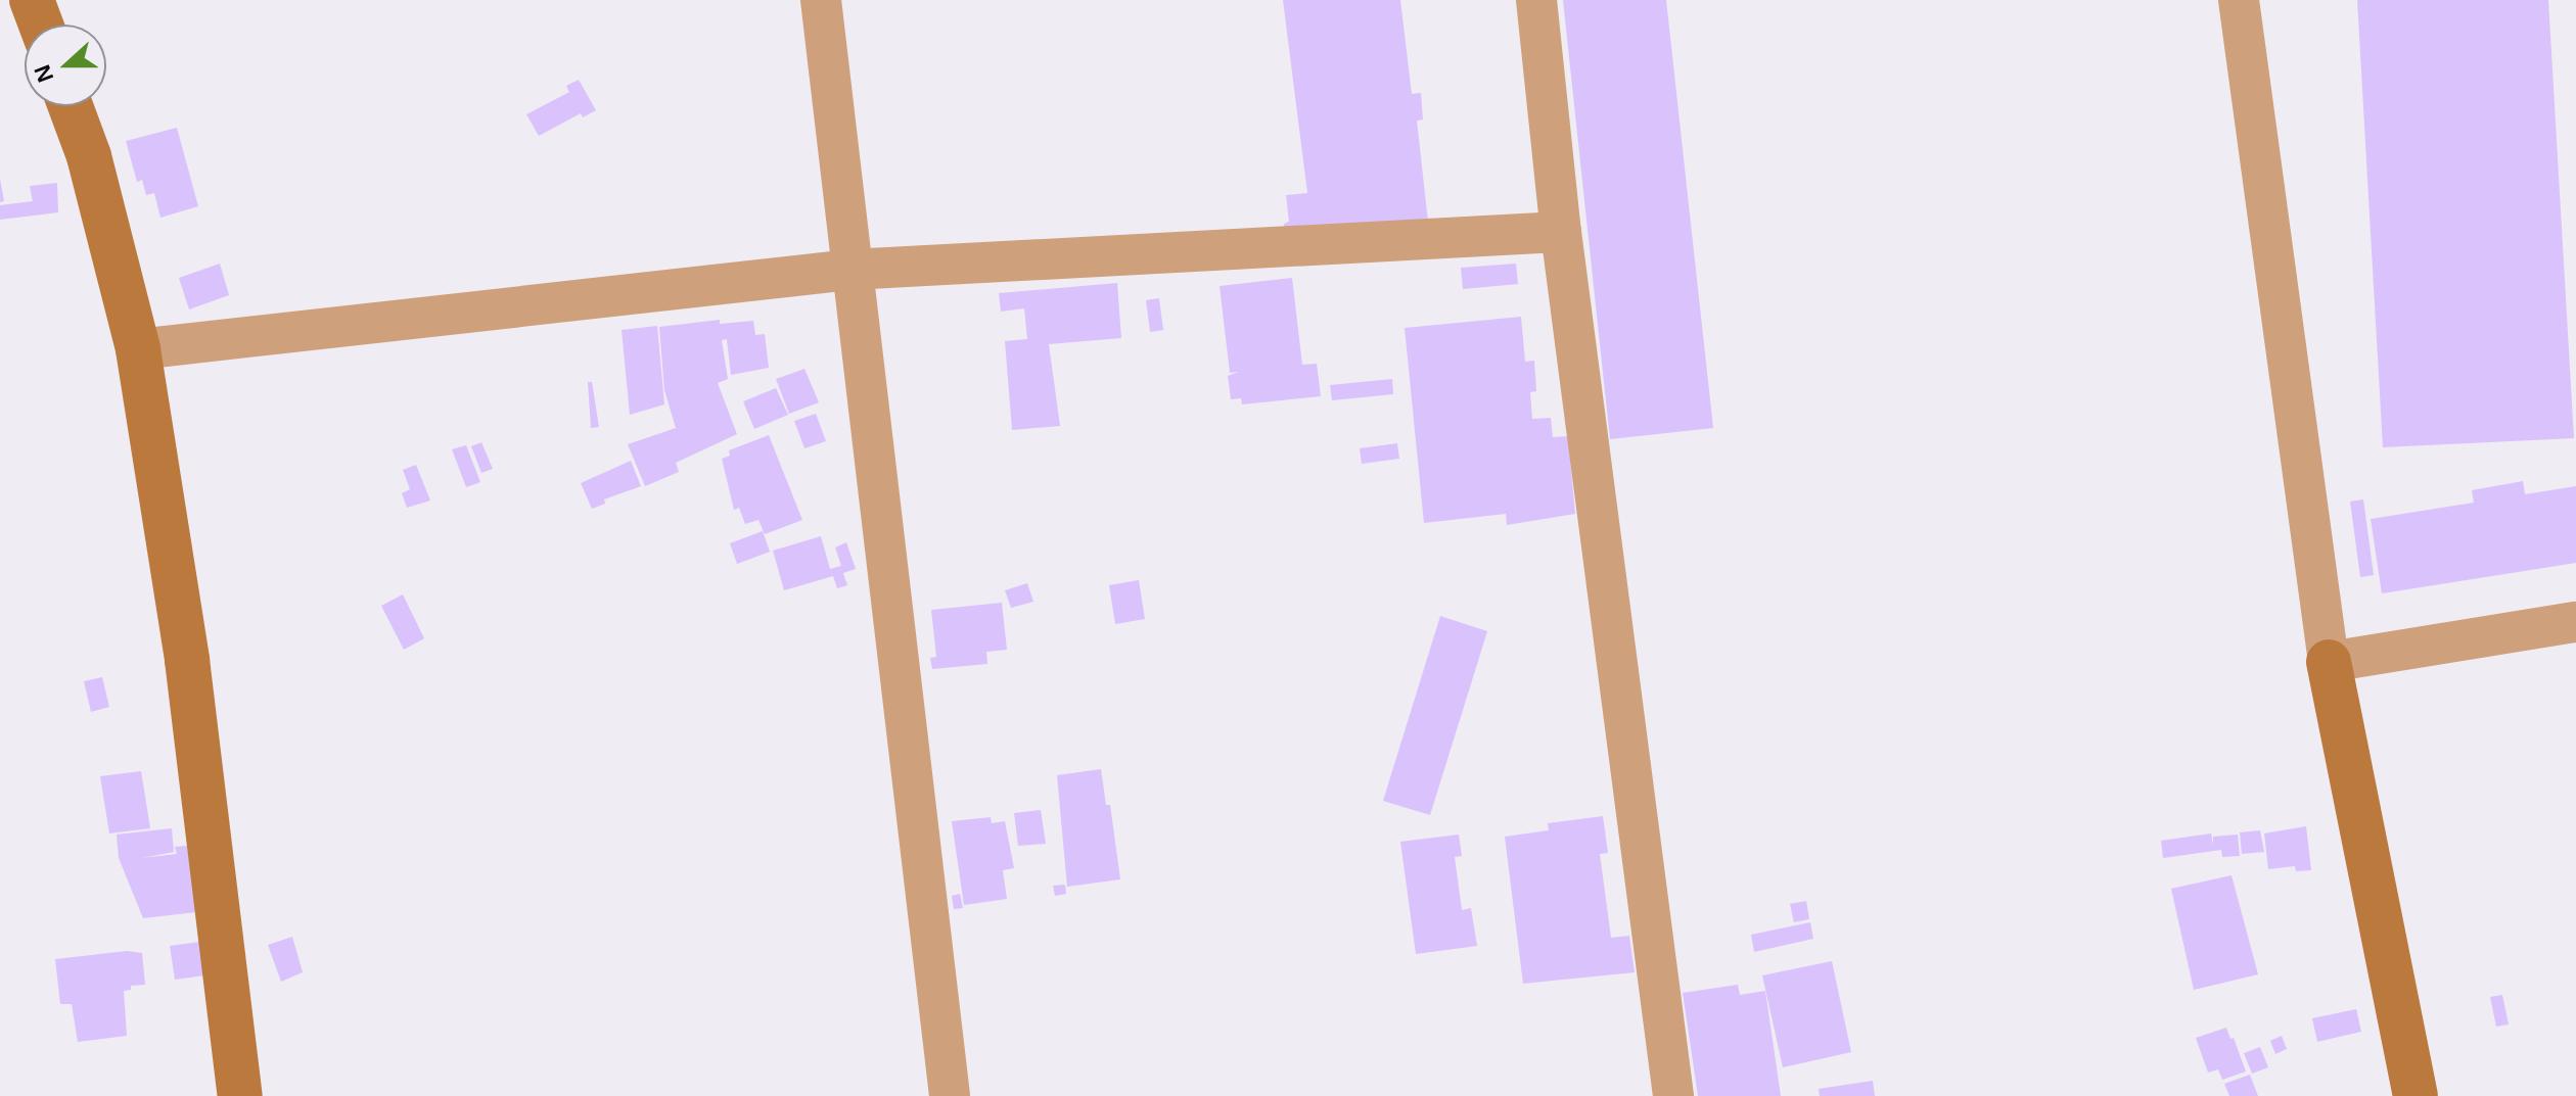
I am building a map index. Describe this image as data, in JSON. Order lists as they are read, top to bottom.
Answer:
{
  "north": "left"
}
